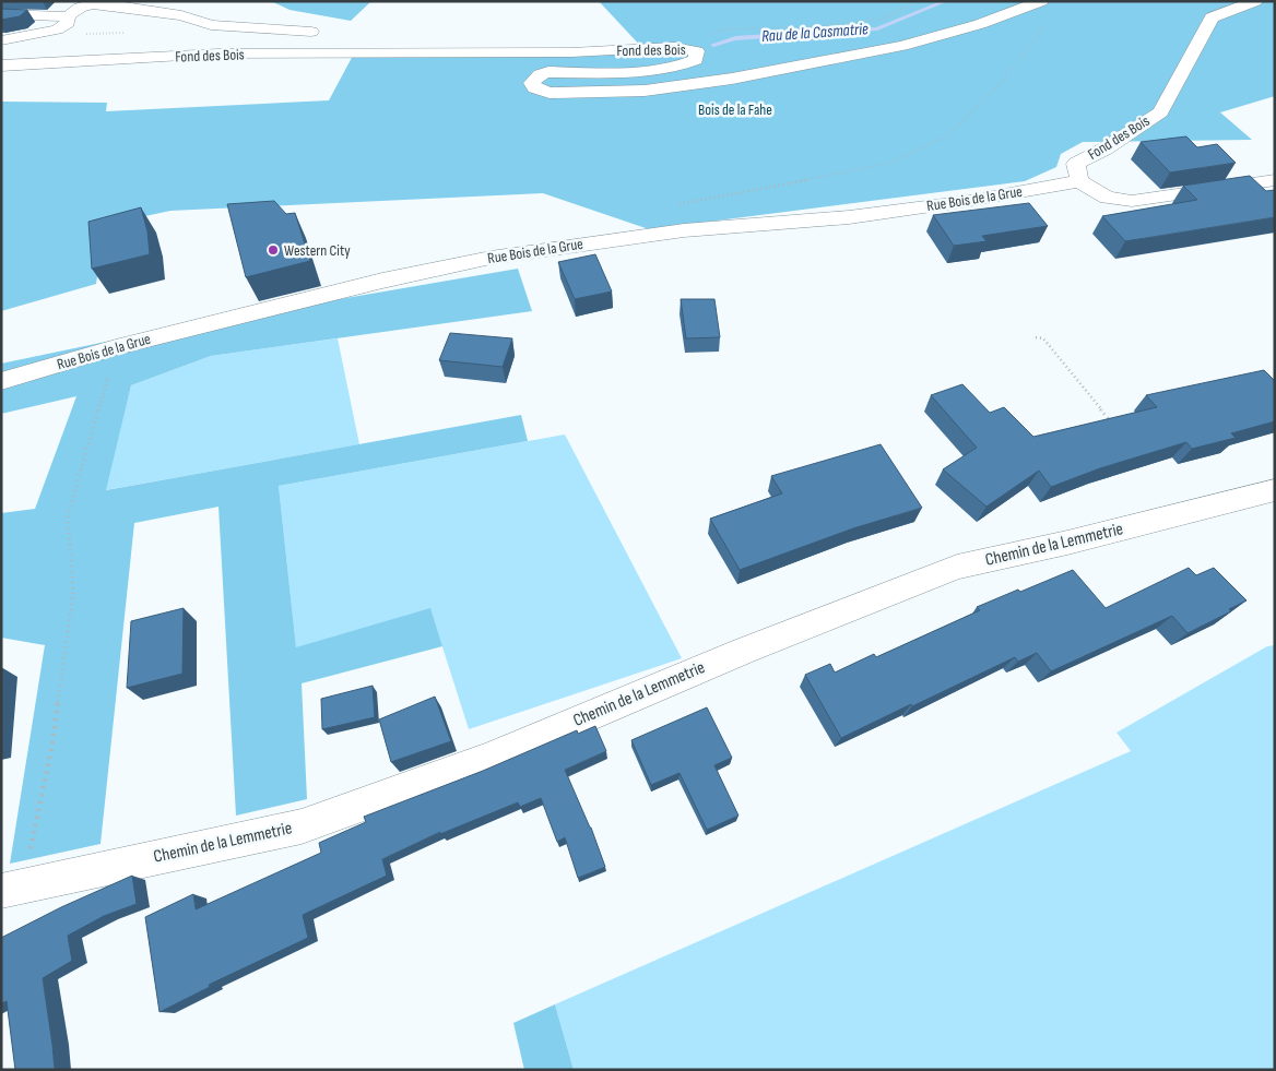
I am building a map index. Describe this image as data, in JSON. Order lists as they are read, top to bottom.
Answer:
{
  "streets": {
    "street": ["Fond des Bois", "Rue Bois de la Grue", "Chemin de la Lemmetrie"]
  },
  "crossings": [
    ["Fond des Bois", "Rue Bois de la Grue"]
  ],
  "water": ["Rau de la Casmatrie"],
  "parks": ["Bois de la Fahe"],
  "places": ["Western City"]
}
